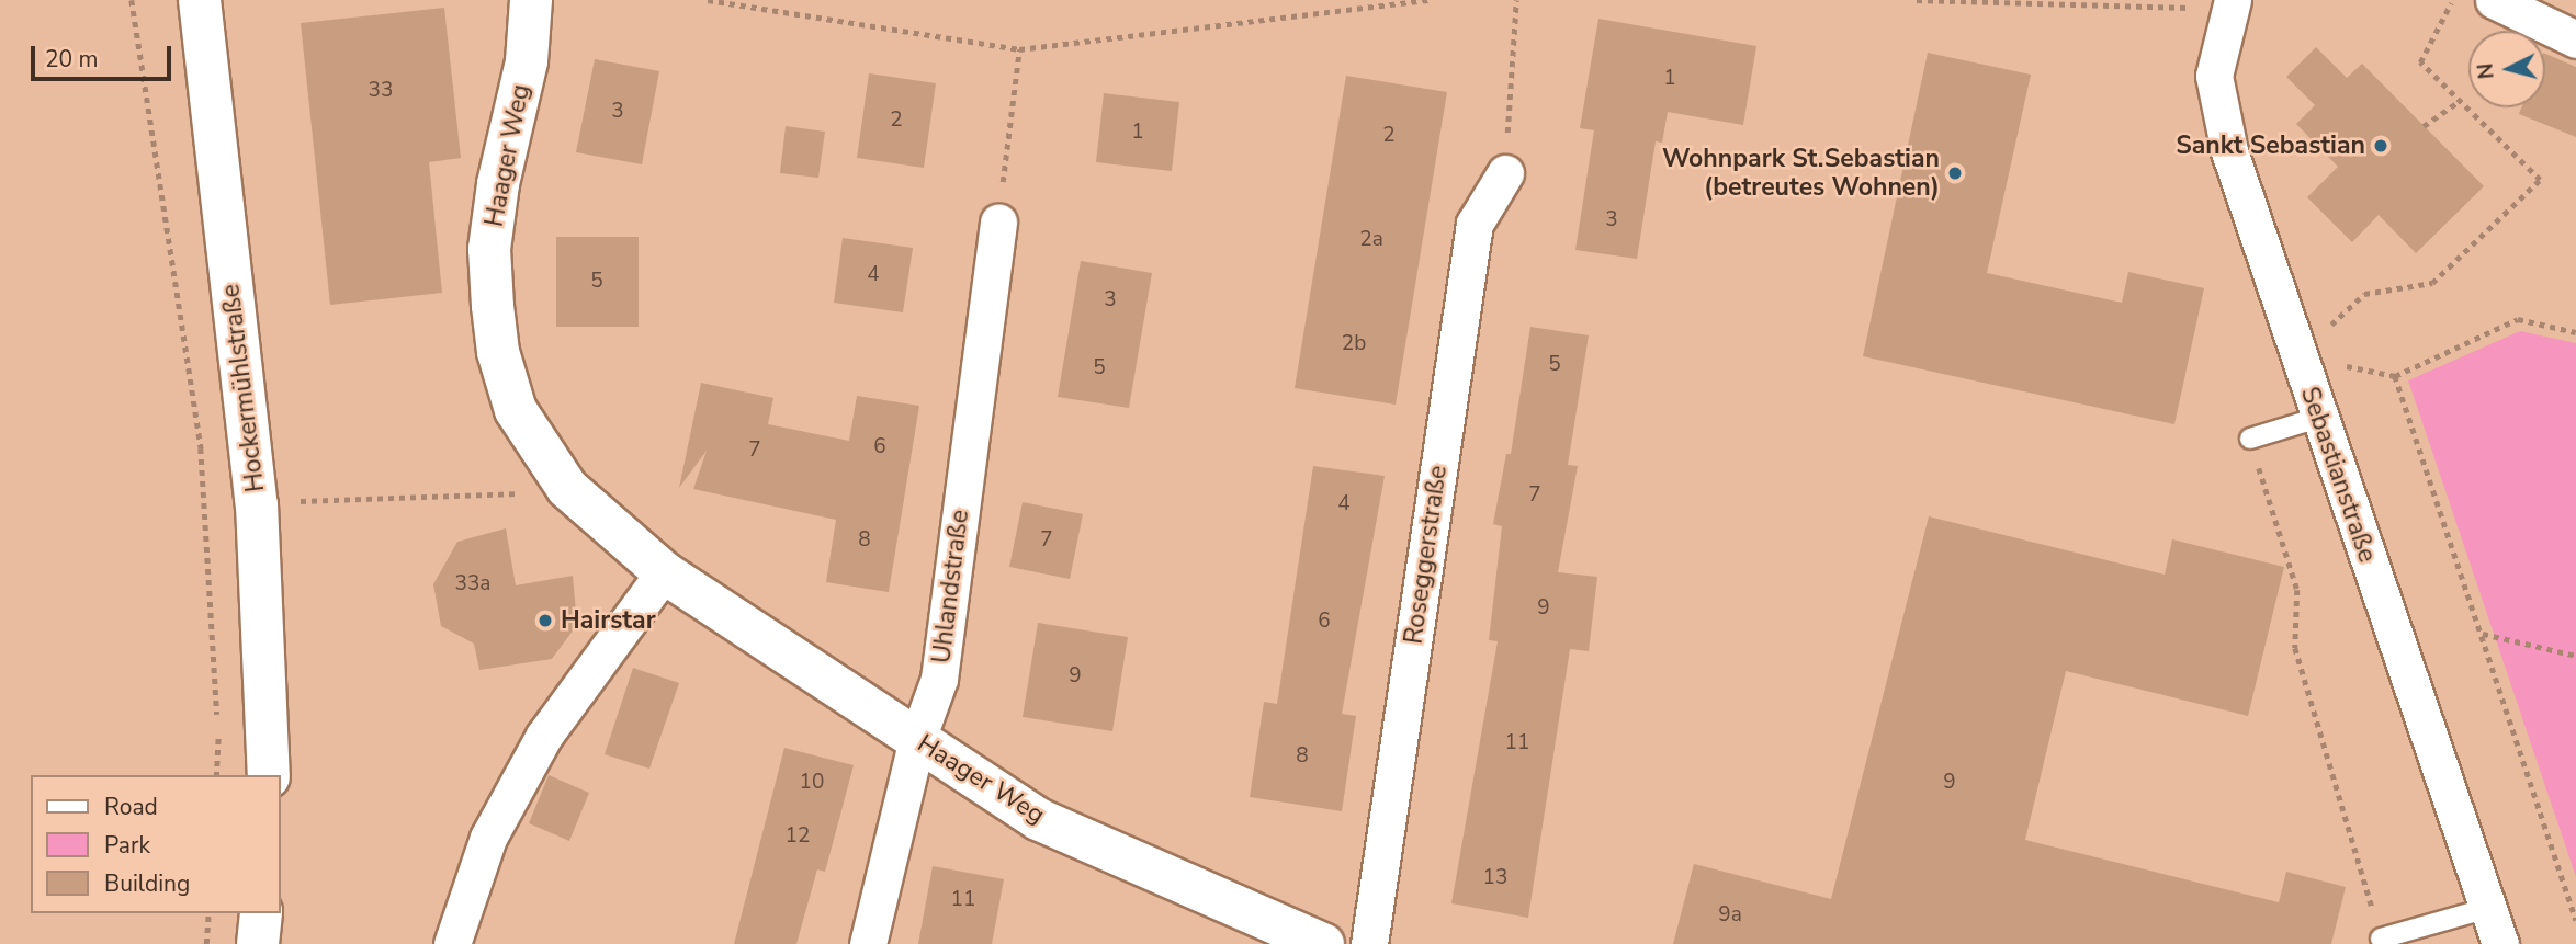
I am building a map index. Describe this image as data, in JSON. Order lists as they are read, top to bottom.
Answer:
{
  "streets": {
    "street": [
      "Haager Weg",
      "Hockermühlstraße",
      "Sebastianstraße",
      "Roseggerstraße",
      "Uhlandstraße"
    ]
  },
  "crossings": [
    ["Haager Weg", "Uhlandstraße"]
  ],
  "places": ["Sankt Sebastian", "Wohnpark St.Sebastian (betreutes Wohnen)", "Hairstar"],
  "house_numbers": [
    "1",
    "33",
    "3",
    "2",
    "1",
    "2",
    "3",
    "2a",
    "4",
    "5",
    "3",
    "2b",
    "5",
    "5",
    "6",
    "7",
    "7",
    "4",
    "8",
    "7",
    "33a",
    "9",
    "6",
    "9",
    "11",
    "8",
    "10",
    "9",
    "12",
    "13",
    "11",
    "9a"
  ],
  "legend": ["Road", "Park", "Building"],
  "scale_bar": "20 m",
  "north": "left"
}
